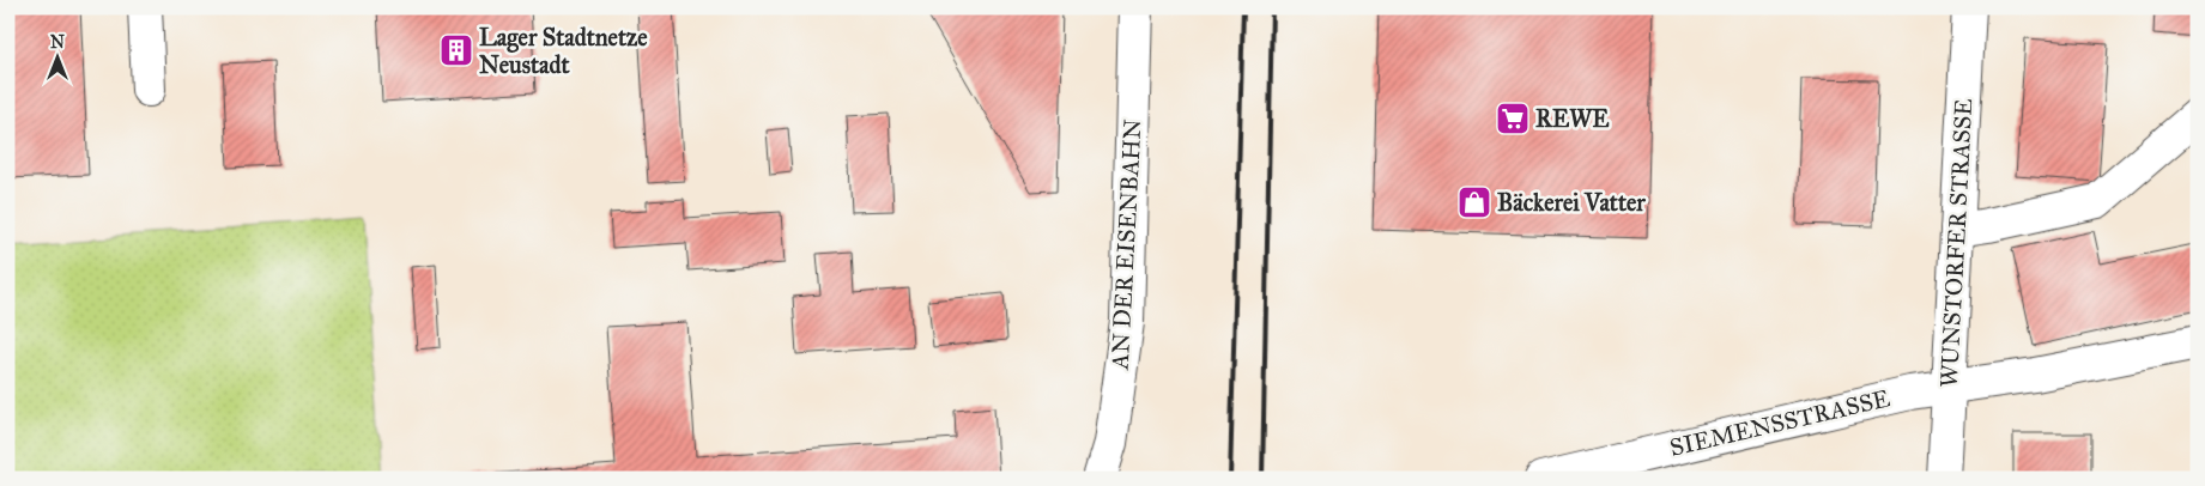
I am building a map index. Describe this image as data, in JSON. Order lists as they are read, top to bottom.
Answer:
{
  "streets": {
    "street": ["WUNSTORFER STRASSE", "AN DER EISENBAHN", "SIEMENSSTRASSE"]
  },
  "crossings": [
    ["WUNSTORFER STRASSE", "SIEMENSSTRASSE"]
  ],
  "places": {
    "building": ["Lager Stadtnetze Neustadt"],
    "supermarket": ["REWE"],
    "shop": ["Bäckerei Vatter"]
  },
  "north": "top"
}
